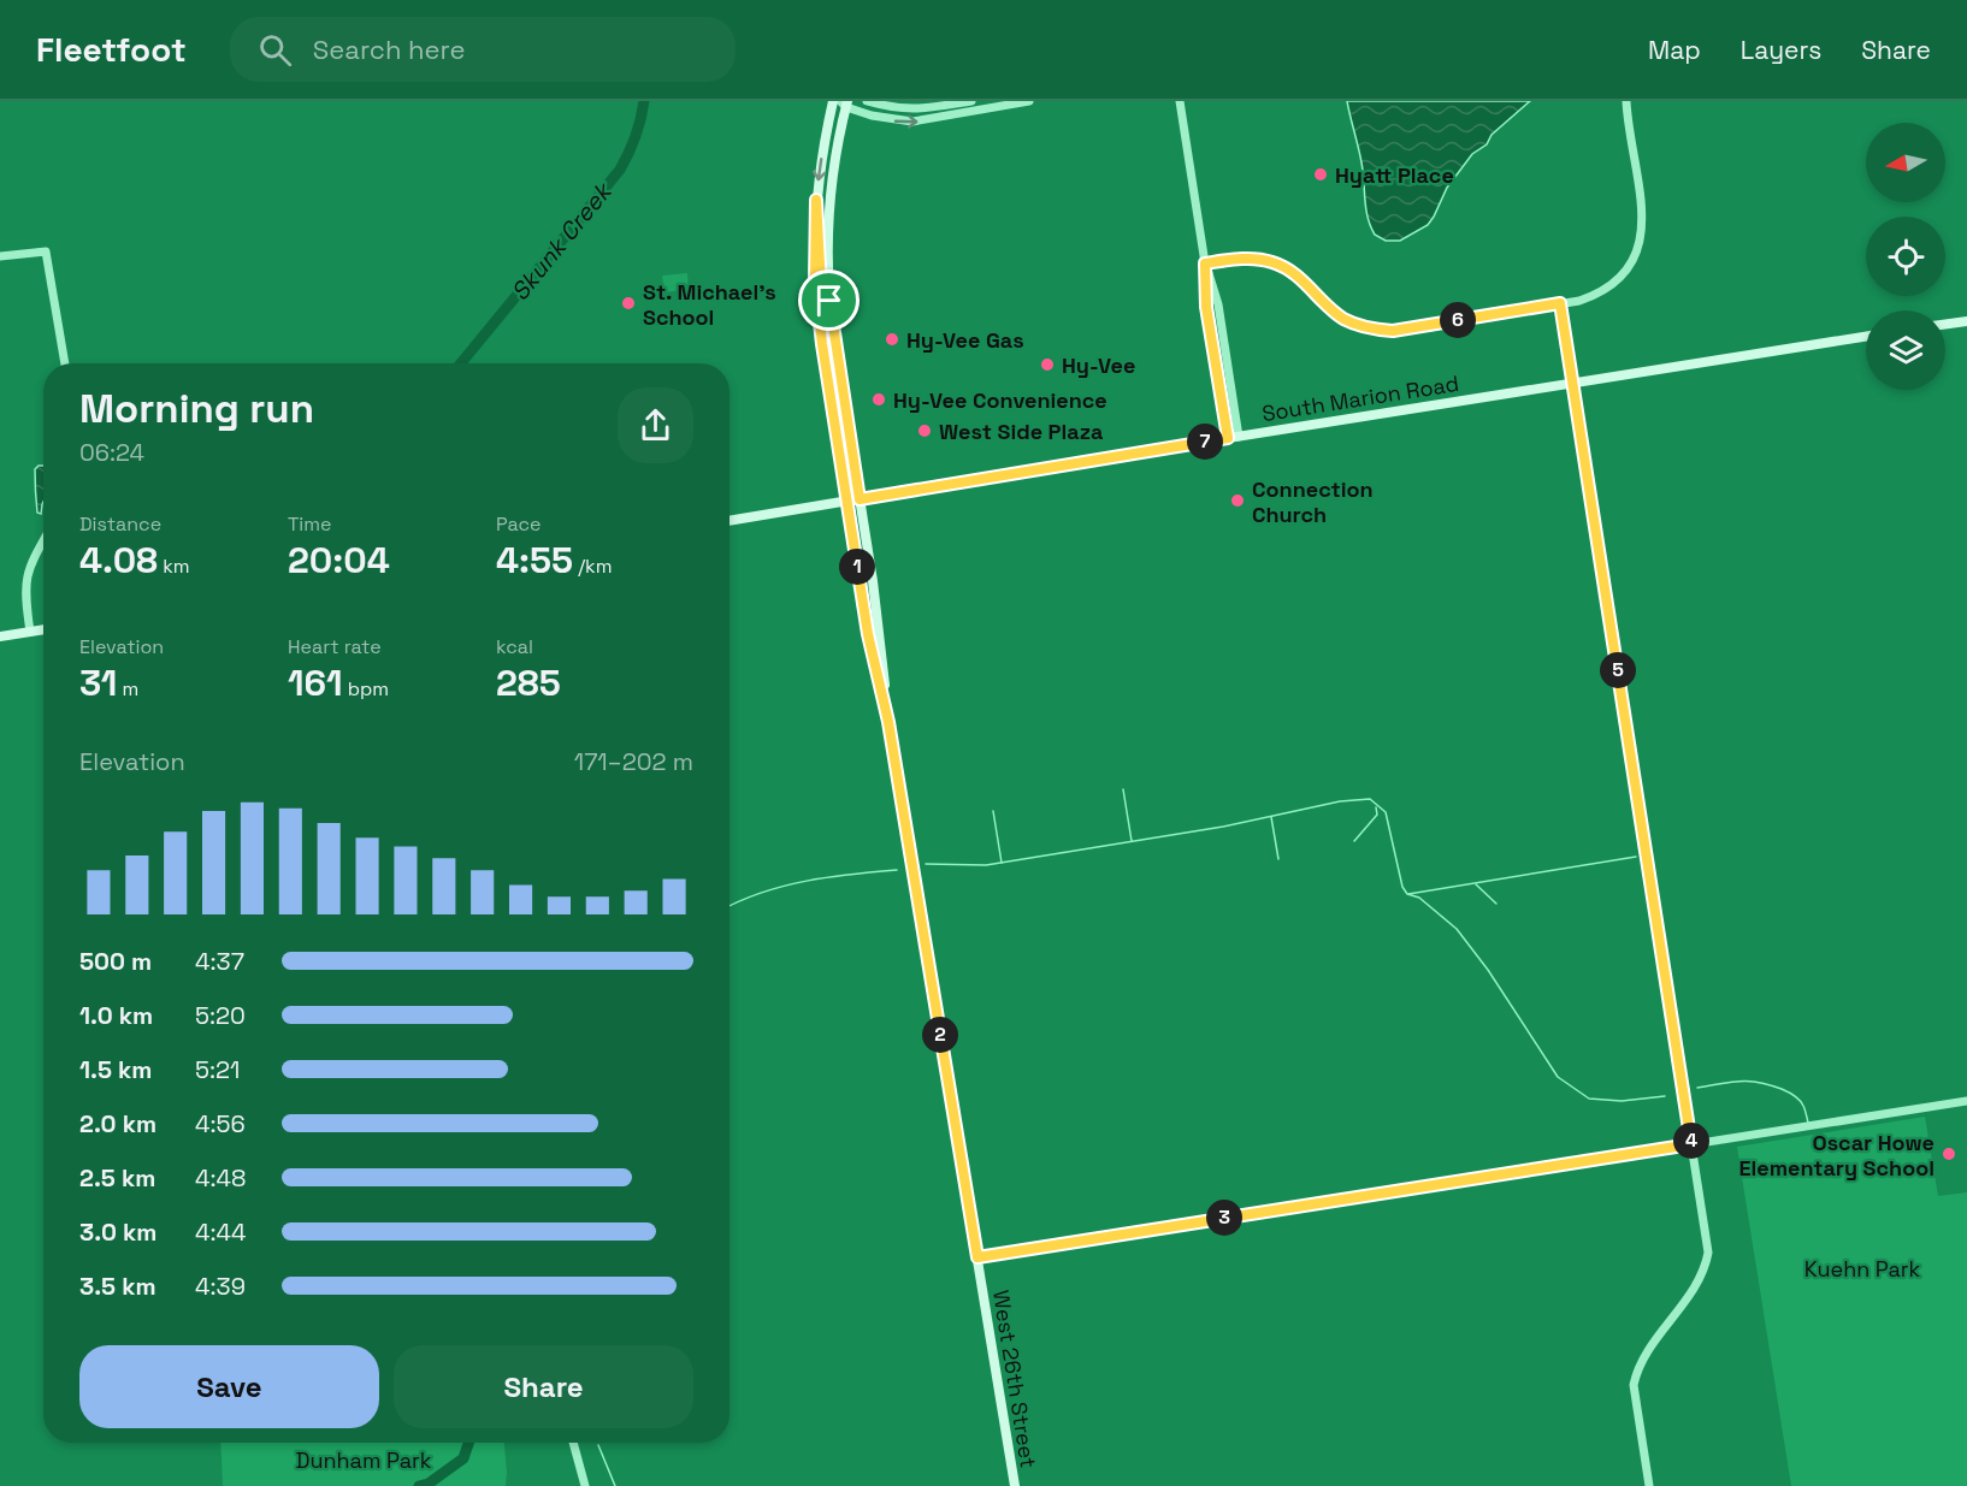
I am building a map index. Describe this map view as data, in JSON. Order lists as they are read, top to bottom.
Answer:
{
  "streets": {
    "main road": ["South Marion Road", "West 26th Street"]
  },
  "crossings": [
    ["South Marion Road", "West 26th Street"]
  ],
  "water": ["Skunk Creek"],
  "parks": ["Kuehn Park", "Dunham Park"],
  "places": [
    "Hyatt Place",
    "St. Michael's School",
    "Hy-Vee Gas",
    "Hy-Vee",
    "Hy-Vee Convenience",
    "West Side Plaza",
    "Connection Church",
    "Oscar Howe Elementary School"
  ],
  "north": "left",
  "page": {
    "header": "Fleetfoot",
    "search": "Search here",
    "nav": ["Map", "Layers", "Share"],
    "pins": [
      "6",
      "7",
      "1",
      "5",
      "2",
      "4",
      "3"
    ],
    "heading": ["Morning run", "06:24"],
    "stats": [
      ["Distance", "4.08 km"],
      ["Time", "20:04"],
      ["Pace", "4:55 /km"],
      ["Elevation", "31 m"],
      ["Heart rate", "161 bpm"],
      ["kcal", "285"]
    ],
    "chart": ["Elevation", "171–202 m"],
    "list": [
      {
        "name": "500 m",
        "note": "4:37"
      },
      {
        "name": "1.0 km",
        "note": "5:20"
      },
      {
        "name": "1.5 km",
        "note": "5:21"
      },
      {
        "name": "2.0 km",
        "note": "4:56"
      },
      {
        "name": "2.5 km",
        "note": "4:48"
      },
      {
        "name": "3.0 km",
        "note": "4:44"
      },
      {
        "name": "3.5 km",
        "note": "4:39"
      }
    ],
    "buttons": ["Save", "Share"]
  }
}
